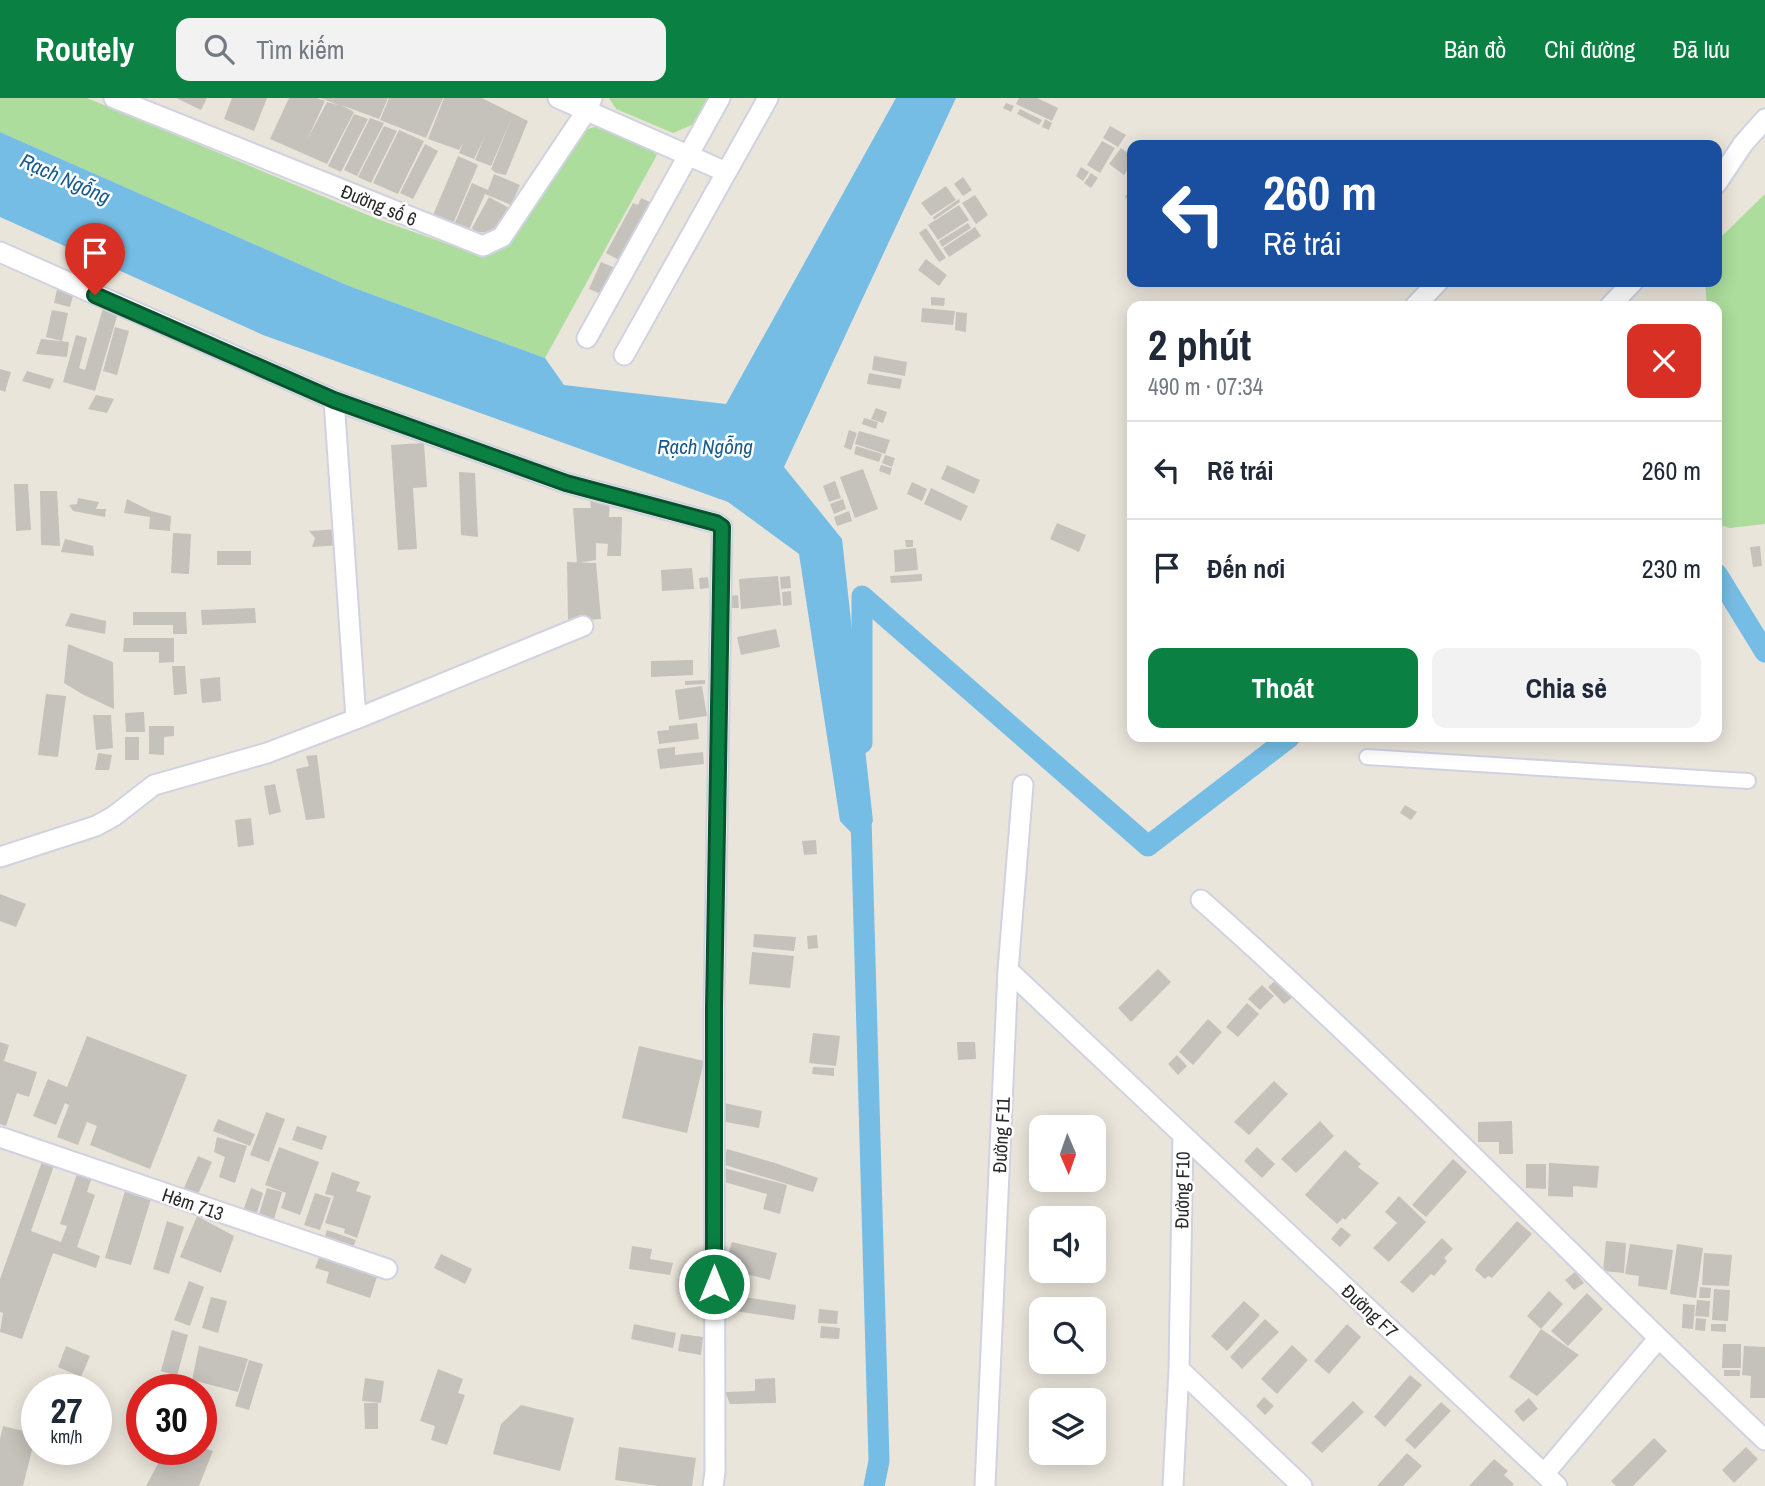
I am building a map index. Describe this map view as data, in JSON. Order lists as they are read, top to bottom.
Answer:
{
  "streets": {
    "street": [
      "Đường số 6",
      "Đường F11",
      "Đường F10",
      "Hẻm 713",
      "Đường F7"
    ]
  },
  "crossings": [
    ["Đường F11", "Đường F10"],
    ["Đường F10", "Đường F7"]
  ],
  "water": ["Rạch Ngỗng"],
  "north": "bottom",
  "page": {
    "header": "Routely",
    "search": "Tìm kiếm",
    "nav": ["Bản đồ", "Chỉ đường", "Đã lưu"],
    "turn": ["260 m", "Rẽ trái"],
    "heading": ["2 phút", "490 m · 07:34"],
    "list": [
      {
        "name": "Rẽ trái",
        "value": "260 m"
      },
      {
        "name": "Đến nơi",
        "value": "230 m"
      }
    ],
    "buttons": ["Thoát", "Chia sẻ"],
    "speed": "27 km/h",
    "limit": "30"
  }
}
